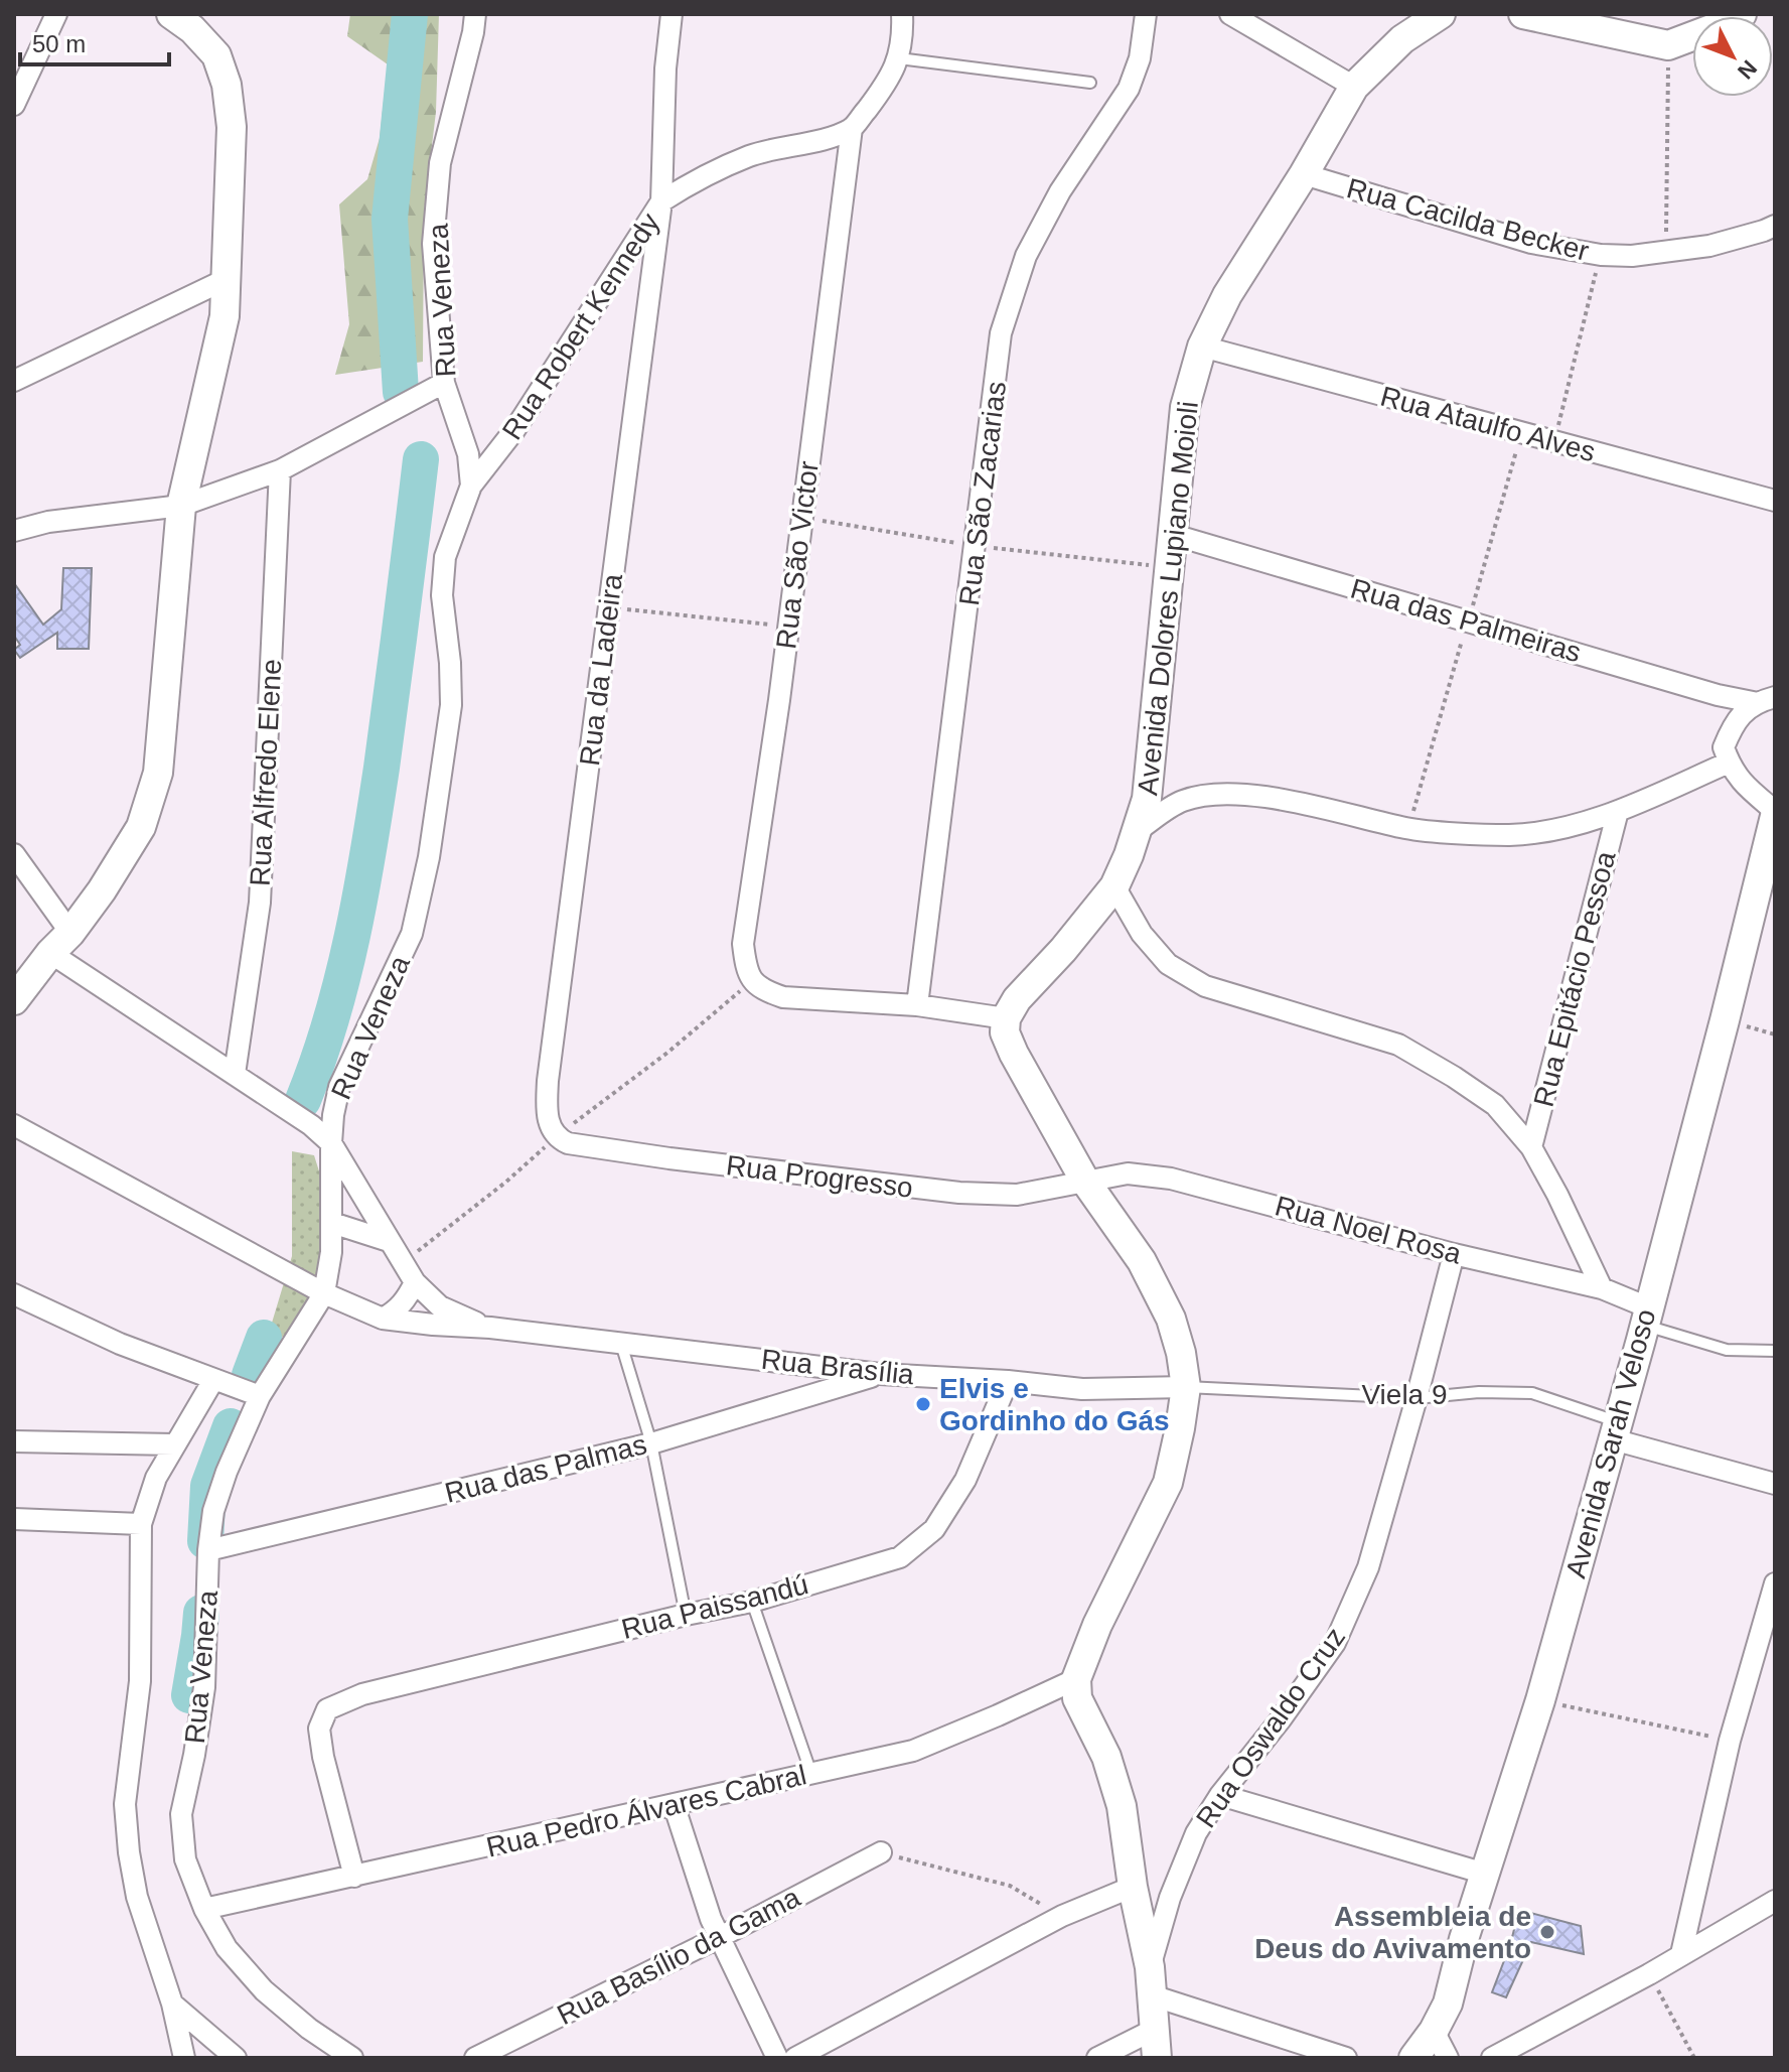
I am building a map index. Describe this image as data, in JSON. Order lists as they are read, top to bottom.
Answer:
{
  "streets": {
    "main road": ["Avenida Dolores Lupiano Moioli", "Avenida Sarah Veloso"],
    "street": [
      "Rua Cacilda Becker",
      "Rua Veneza",
      "Rua Robert Kennedy",
      "Rua Ataulfo Alves",
      "Rua São Zacarias",
      "Rua São Victor",
      "Rua das Palmeiras",
      "Rua da Ladeira",
      "Rua Alfredo Elene",
      "Rua Epitácio Pessoa",
      "Rua Progresso",
      "Rua Noel Rosa",
      "Rua Brasília",
      "Rua das Palmas",
      "Rua Paissandú",
      "Rua Oswaldo Cruz",
      "Rua Pedro Álvares Cabral",
      "Rua Basílio da Gama"
    ],
    "lane": ["Viela 9"]
  },
  "crossings": [
    ["Rua Cacilda Becker", "Avenida Dolores Lupiano Moioli"],
    ["Rua Veneza", "Rua Robert Kennedy"],
    ["Rua Veneza", "Rua Brasília"],
    ["Rua Veneza", "Rua das Palmas"],
    ["Rua Veneza", "Rua Pedro Álvares Cabral"],
    ["Rua Robert Kennedy", "Rua São Victor"],
    ["Rua Robert Kennedy", "Rua da Ladeira"],
    ["Rua Ataulfo Alves", "Avenida Dolores Lupiano Moioli"],
    ["Rua São Zacarias", "Rua São Victor"],
    ["Avenida Dolores Lupiano Moioli", "Rua das Palmeiras"],
    ["Rua da Ladeira", "Rua Progresso"],
    ["Rua Progresso", "Rua Noel Rosa"],
    ["Rua Noel Rosa", "Avenida Sarah Veloso"],
    ["Rua Noel Rosa", "Rua Oswaldo Cruz"],
    ["Rua Brasília", "Viela 9"],
    ["Rua Brasília", "Rua das Palmas"],
    ["Rua Brasília", "Rua Paissandú"],
    ["Viela 9", "Avenida Sarah Veloso"],
    ["Viela 9", "Rua Oswaldo Cruz"],
    ["Rua Paissandú", "Rua Pedro Álvares Cabral"]
  ],
  "places": ["Elvis e Gordinho do Gás", "Assembleia de Deus do Avivamento"],
  "scale_bar": "50 m",
  "north": "bottom right"
}
